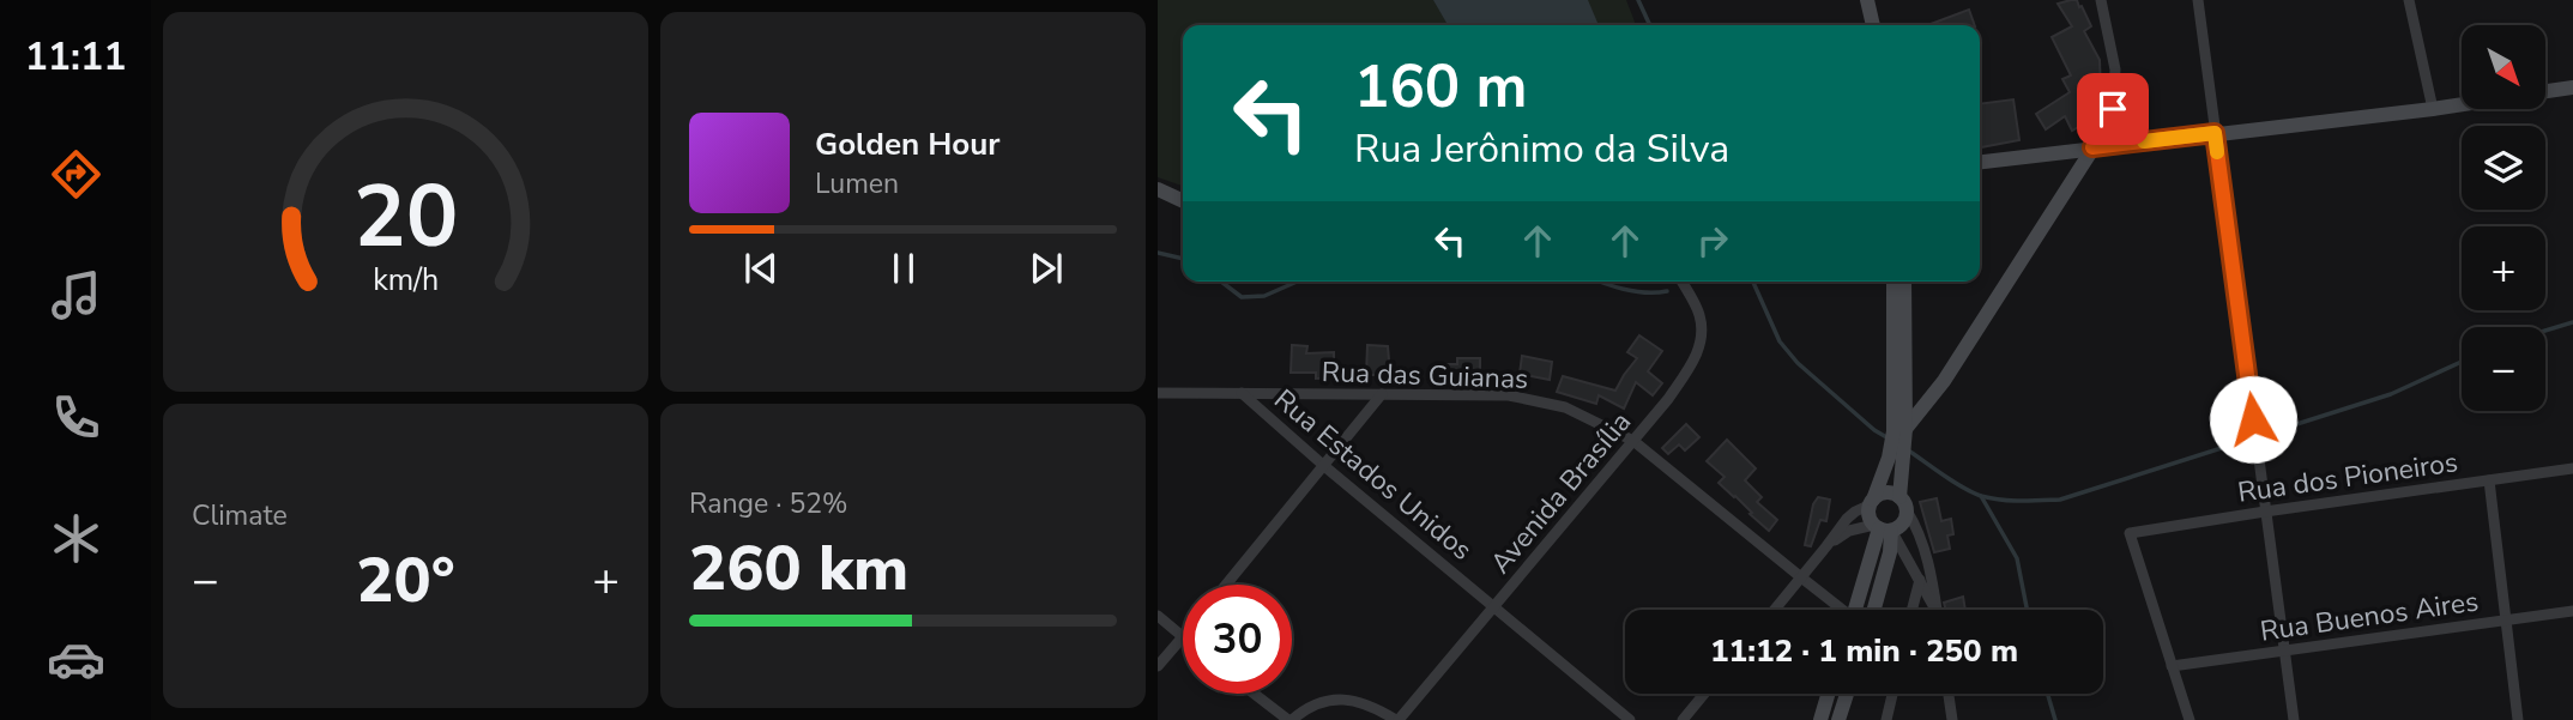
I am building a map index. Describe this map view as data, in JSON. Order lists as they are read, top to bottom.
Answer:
{
  "streets": {
    "street": [
      "Rua das Guianas",
      "Rua Estados Unidos",
      "Rua dos Pioneiros",
      "Avenida Brasília",
      "Rua Buenos Aires"
    ]
  },
  "crossings": [
    ["Rua das Guianas", "Rua Estados Unidos"],
    ["Rua das Guianas", "Avenida Brasília"],
    ["Rua Estados Unidos", "Avenida Brasília"],
    ["Rua dos Pioneiros", "Rua Buenos Aires"]
  ],
  "north": "bottom right",
  "page": {
    "tabs": "11:11",
    "map_buttons": ["+", "−"],
    "turn": ["160 m", "Rua Jerônimo da Silva"],
    "song": ["Golden Hour", "Lumen"],
    "tile": [
      "Climate",
      ["Range · 52%", "260 km"]
    ],
    "heat": ["−", "20°", "+"],
    "limit": "30",
    "trip": "11:12 · 1 min · 250 m",
    "gauge": ["20", "km/h"]
  }
}
